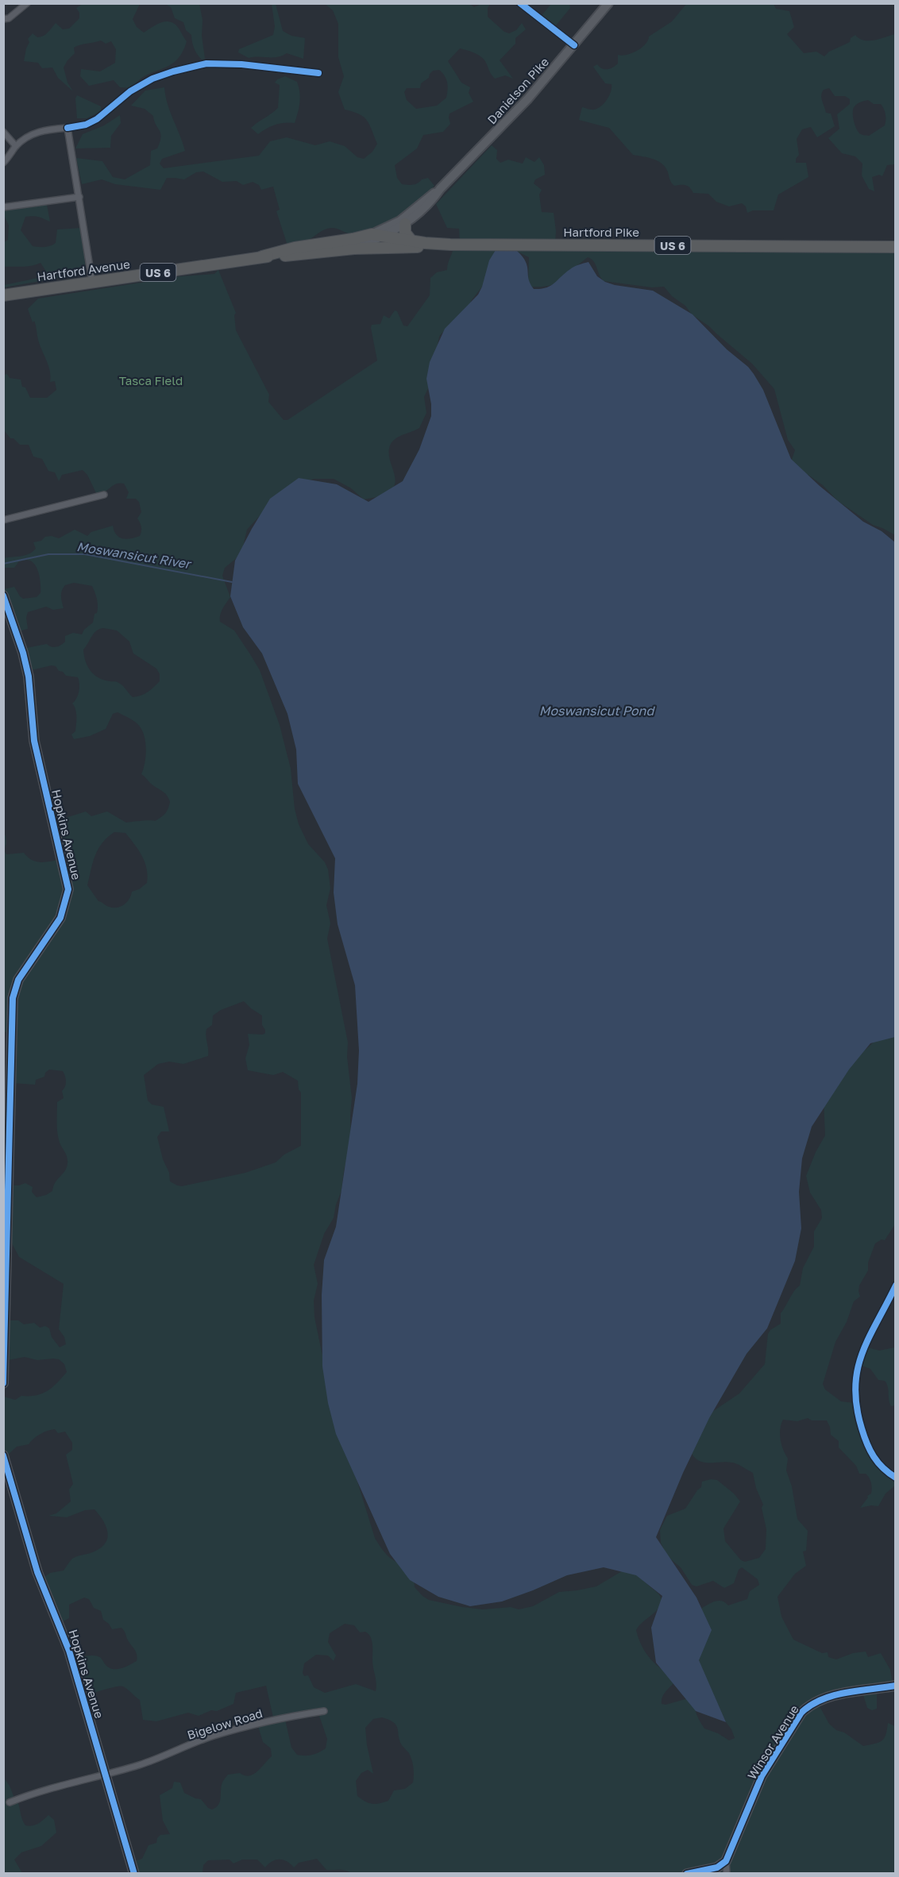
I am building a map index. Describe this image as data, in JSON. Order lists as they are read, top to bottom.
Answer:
{
  "streets": {
    "highway": ["Hartford Pike", "US 6", "Hartford Avenue"],
    "street": [
      "Danielson Pike",
      "Hopkins Avenue",
      "Bigelow Road",
      "Winsor Avenue"
    ]
  },
  "crossings": [
    ["Danielson Pike", "Hartford Pike"],
    ["Hartford Pike", "Hartford Avenue"],
    ["Hopkins Avenue", "Bigelow Road"]
  ],
  "water": ["Moswansicut River", "Moswansicut Pond"],
  "parks": ["Tasca Field"]
}
